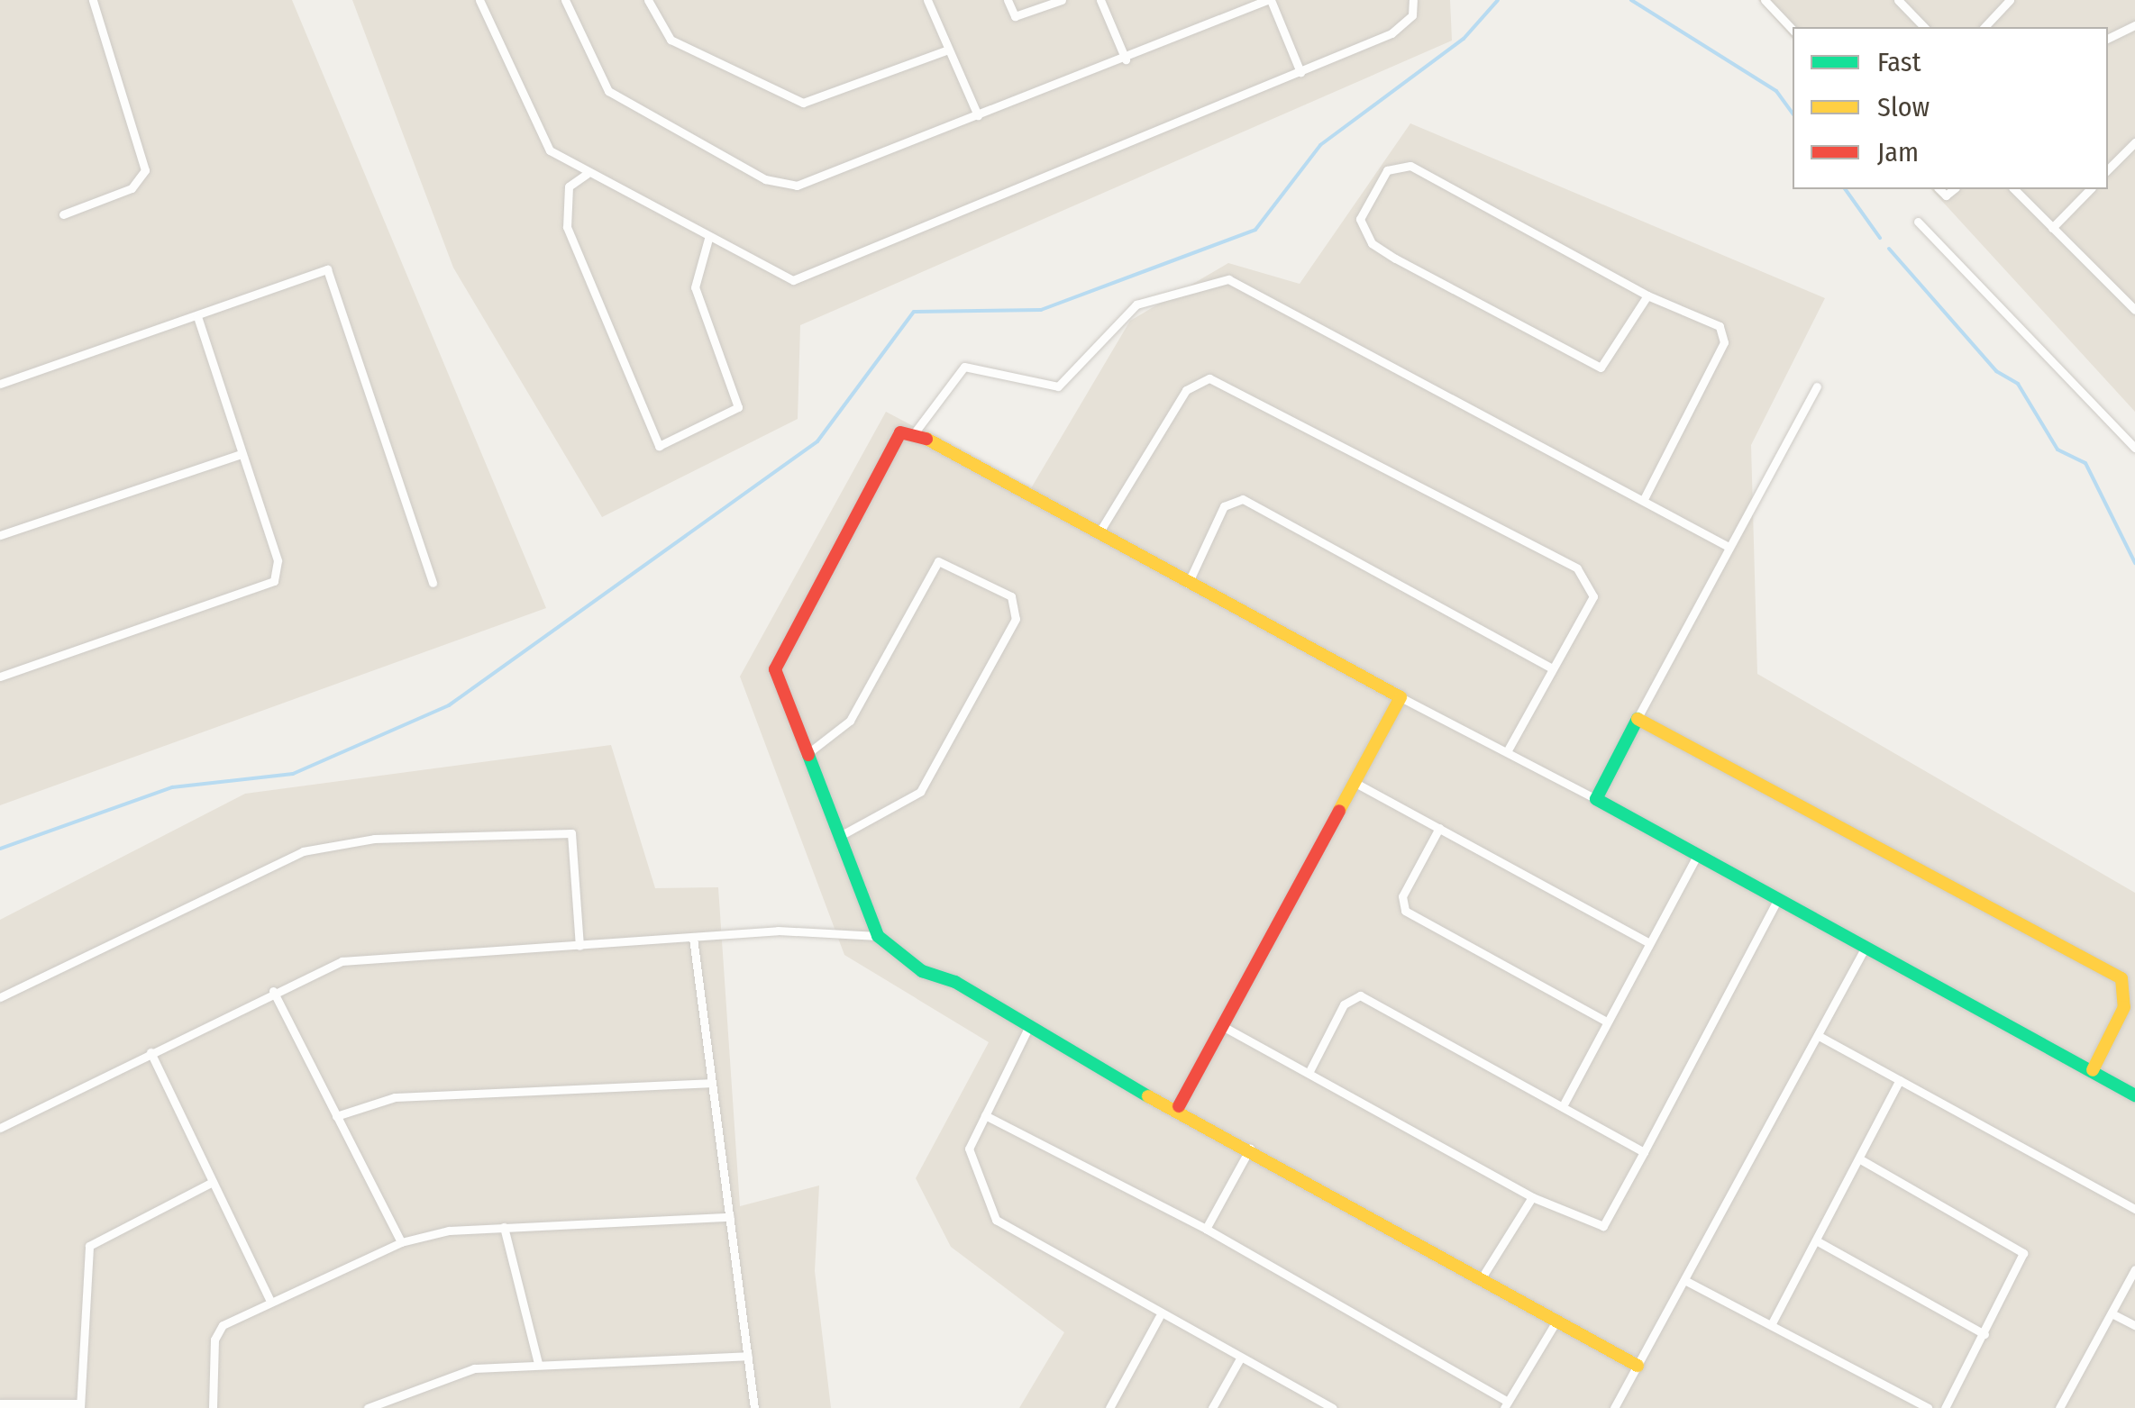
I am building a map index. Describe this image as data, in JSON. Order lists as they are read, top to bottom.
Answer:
{
  "legend": ["Fast", "Slow", "Jam"]
}
